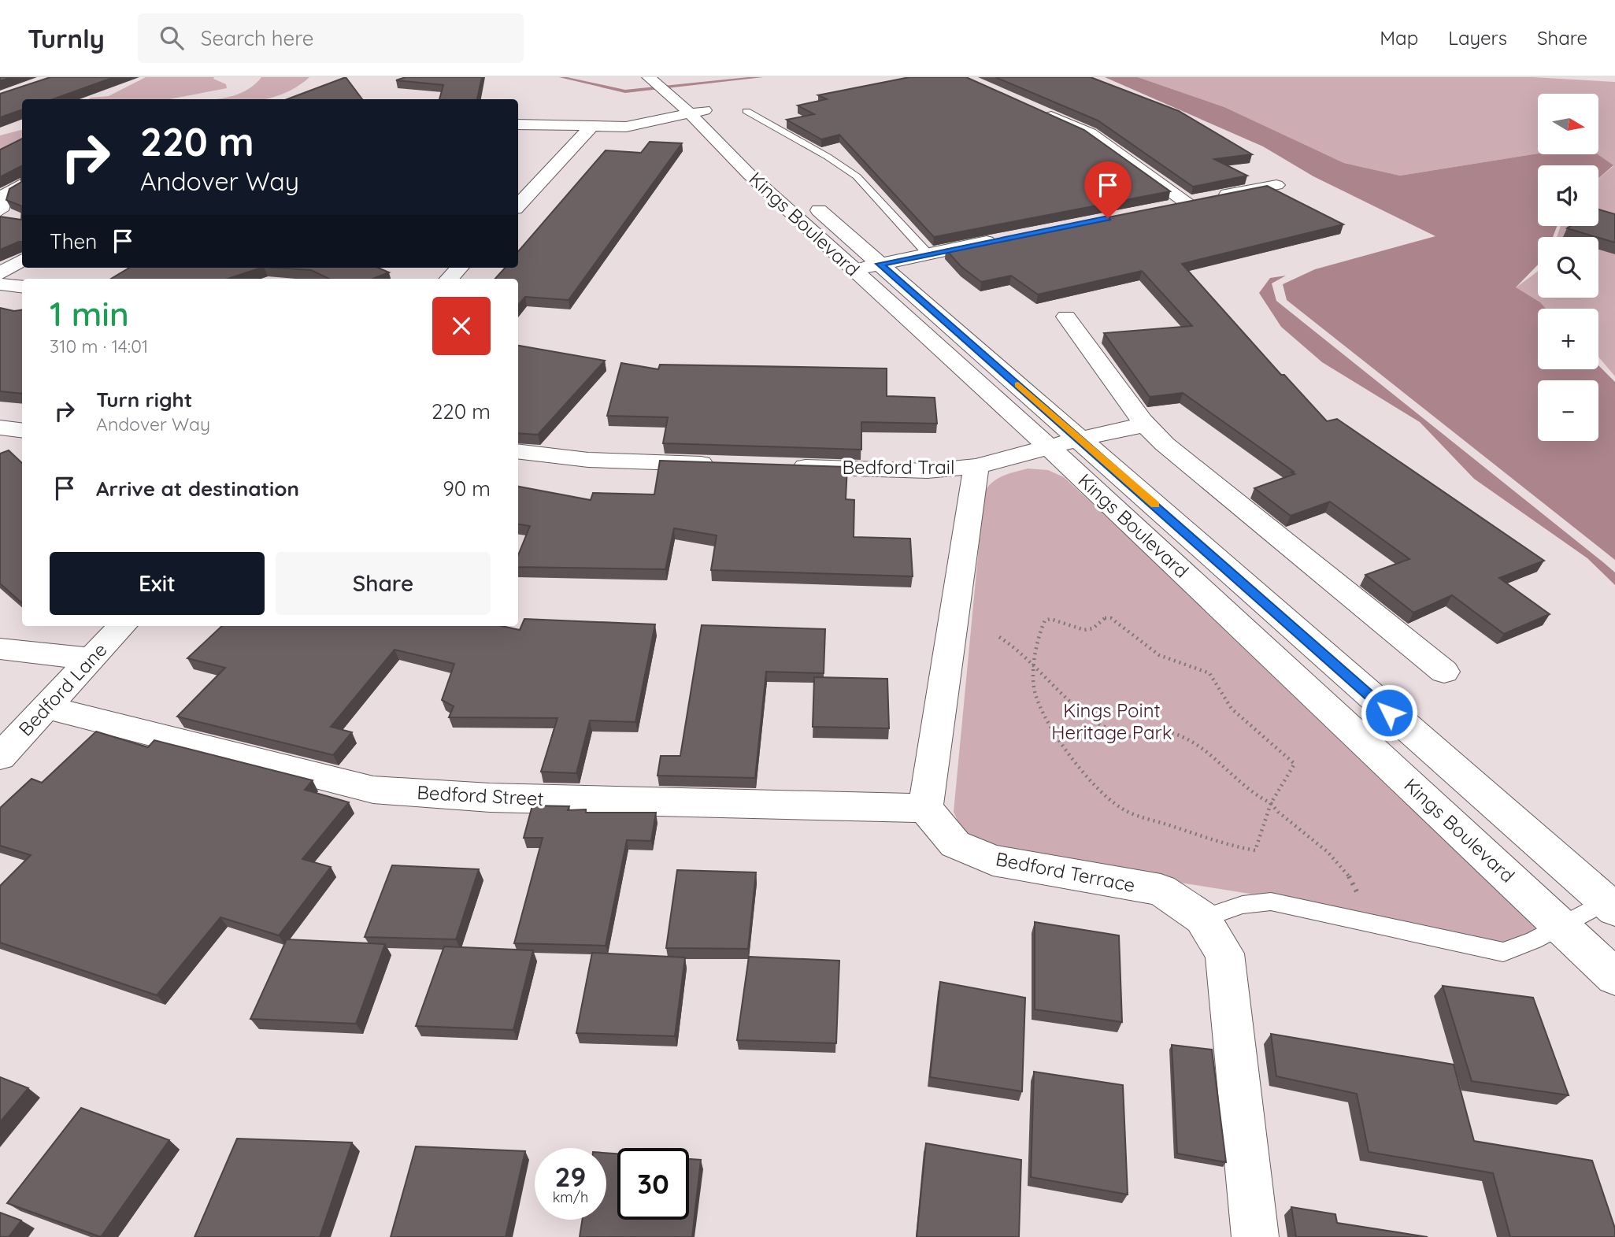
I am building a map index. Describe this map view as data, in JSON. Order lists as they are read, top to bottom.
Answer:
{
  "streets": {
    "street": [
      "Kings Boulevard",
      "Bedford Trail",
      "Bedford Lane",
      "Bedford Street",
      "Bedford Terrace"
    ]
  },
  "crossings": [
    ["Kings Boulevard", "Bedford Trail"],
    ["Bedford Lane", "Bedford Street"],
    ["Bedford Street", "Bedford Terrace"]
  ],
  "parks": ["Kings Point Heritage Park"],
  "north": "right",
  "page": {
    "header": "Turnly",
    "search": "Search here",
    "nav": ["Map", "Layers", "Share"],
    "map_buttons": ["+", "−"],
    "turn": ["220 m", "Andover Way"],
    "then": "Then",
    "heading": ["1 min", "310 m · 14:01"],
    "list": [
      {
        "name": "Turn right",
        "note": "Andover Way",
        "value": "220 m"
      },
      {
        "name": "Arrive at destination",
        "value": "90 m"
      }
    ],
    "buttons": ["Exit", "Share"],
    "speed": "29 km/h",
    "limit": "30"
  }
}
